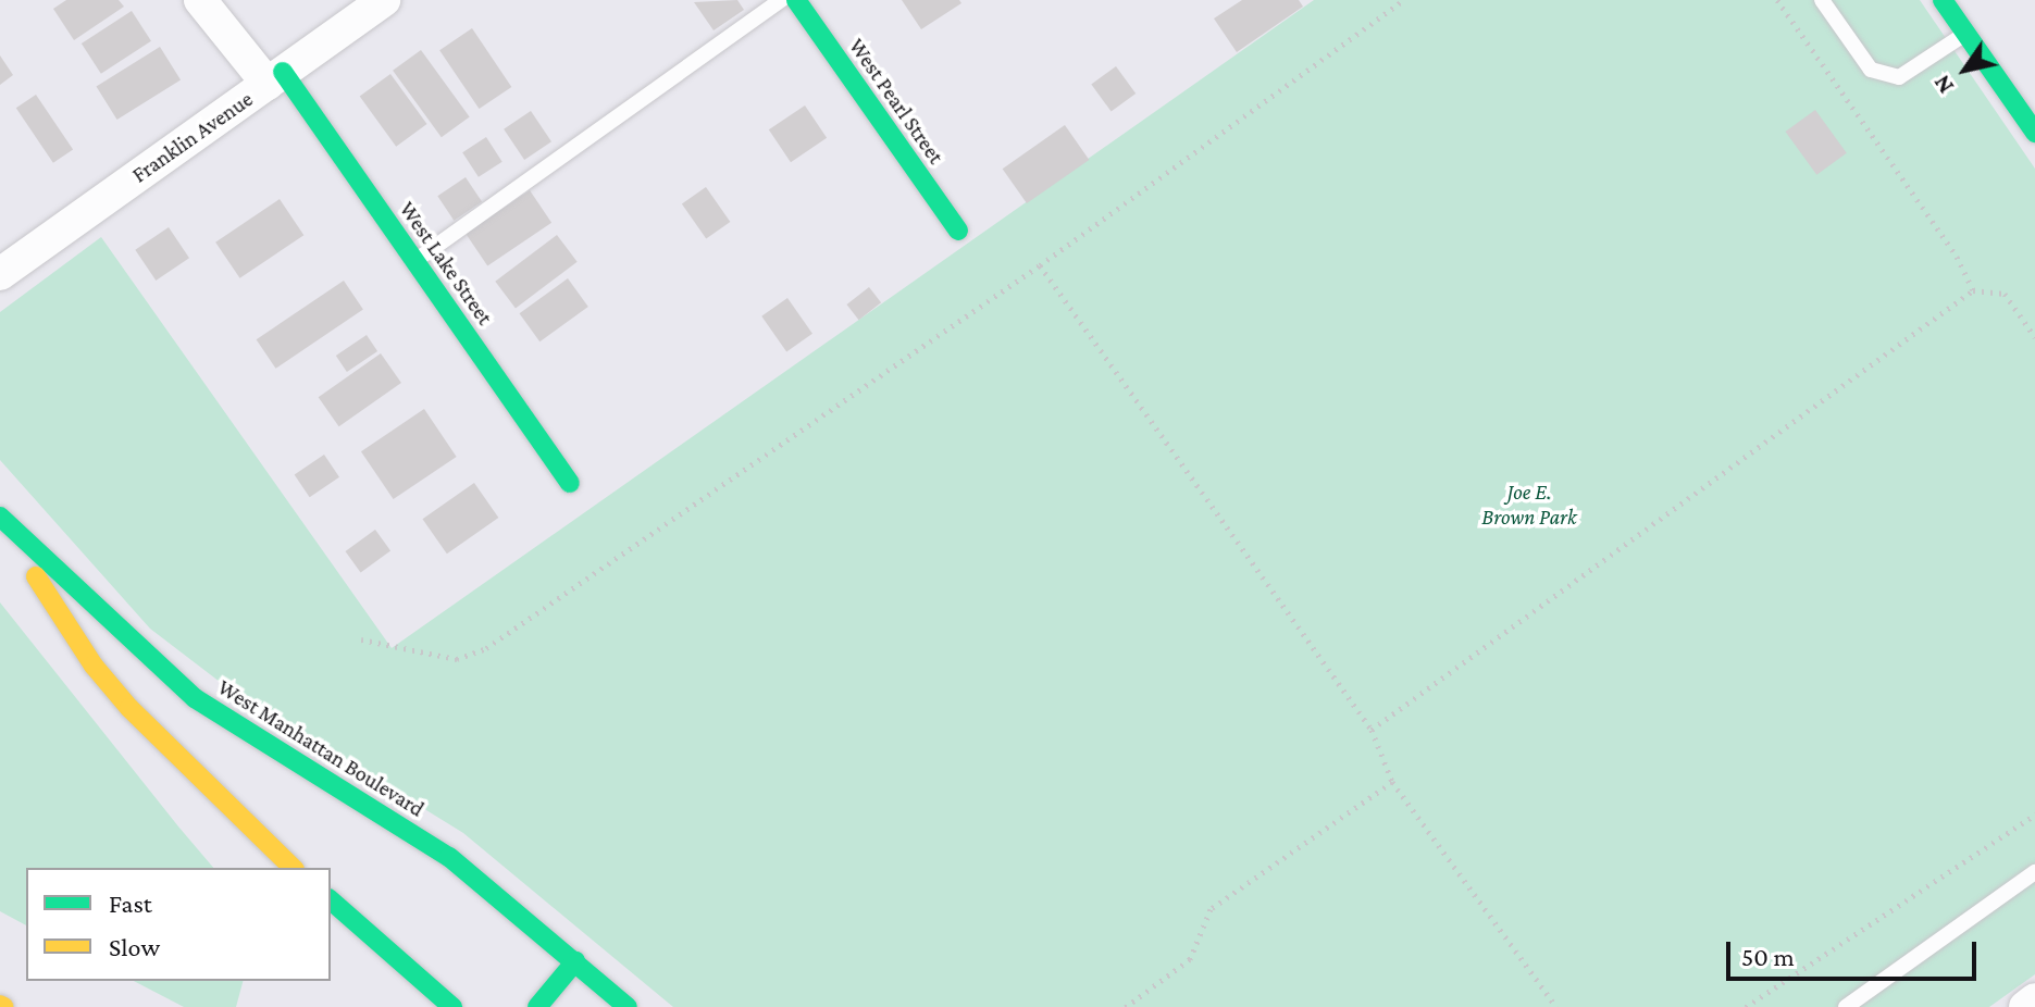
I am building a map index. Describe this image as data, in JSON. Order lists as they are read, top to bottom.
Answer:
{
  "streets": {
    "main road": ["West Pearl Street", "West Lake Street", "West Manhattan Boulevard"],
    "street": ["Franklin Avenue"]
  },
  "crossings": [
    ["Franklin Avenue", "West Lake Street"]
  ],
  "parks": ["Joe E. Brown Park"],
  "legend": ["Fast", "Slow"],
  "scale_bar": "50 m",
  "north": "bottom left"
}
